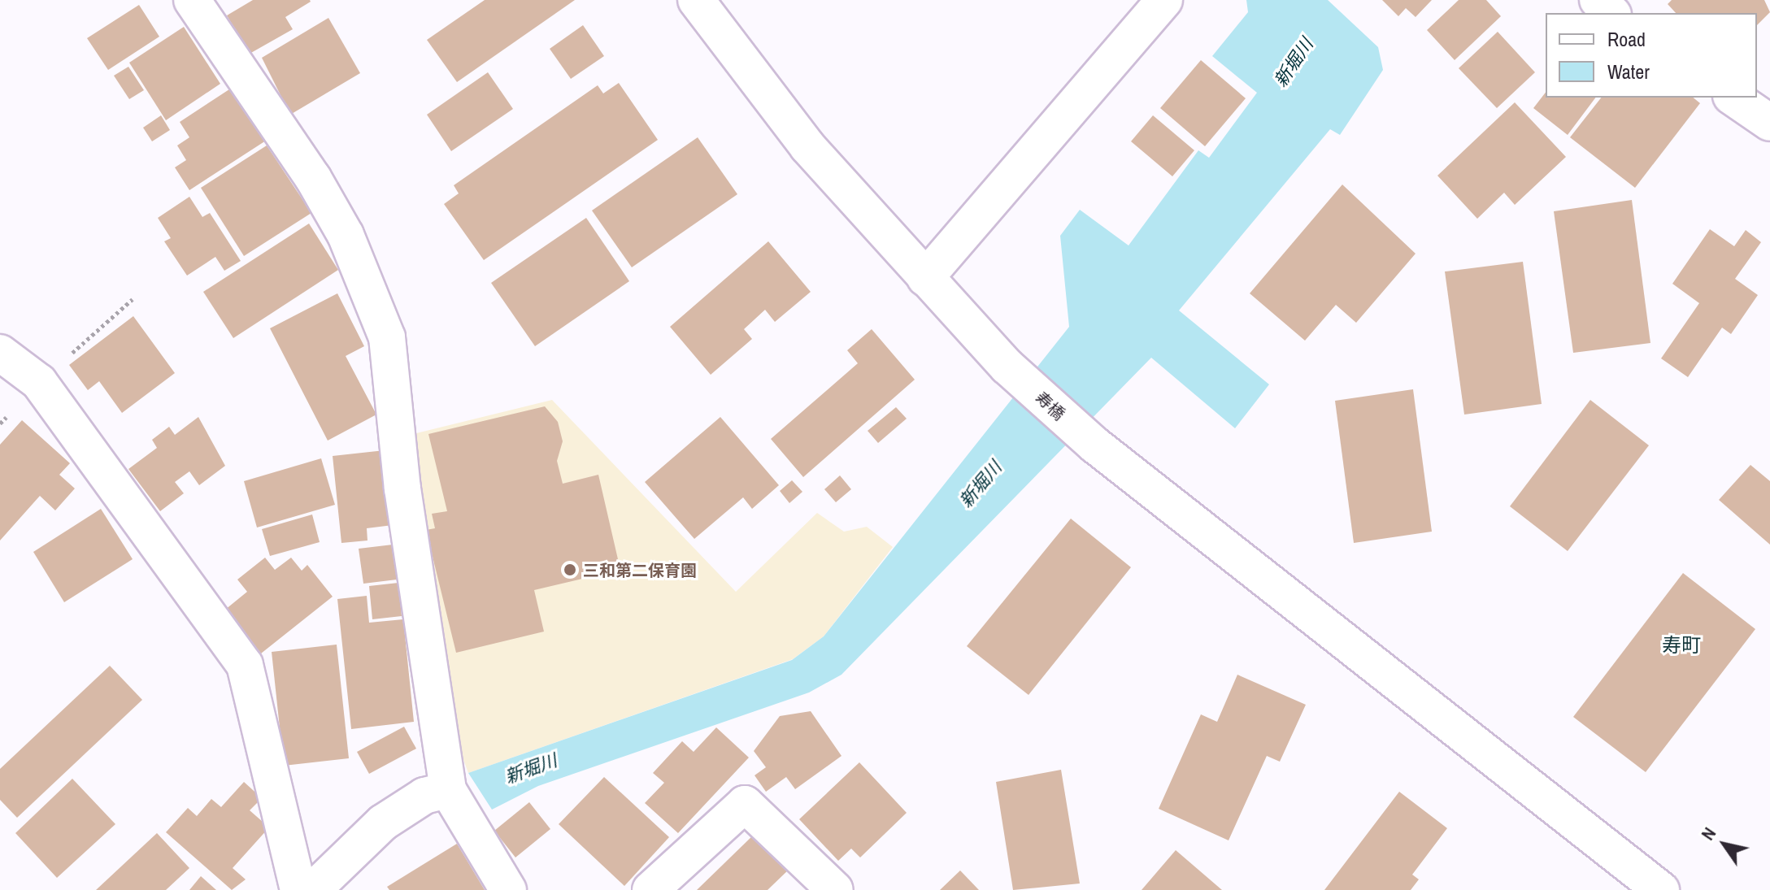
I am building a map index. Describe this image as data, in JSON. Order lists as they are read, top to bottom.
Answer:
{
  "streets": {
    "street": ["寿橋"]
  },
  "districts": ["寿町"],
  "water": ["新堀川"],
  "places": ["三和第二保育園"],
  "legend": ["Road", "Water"],
  "north": "top left"
}
